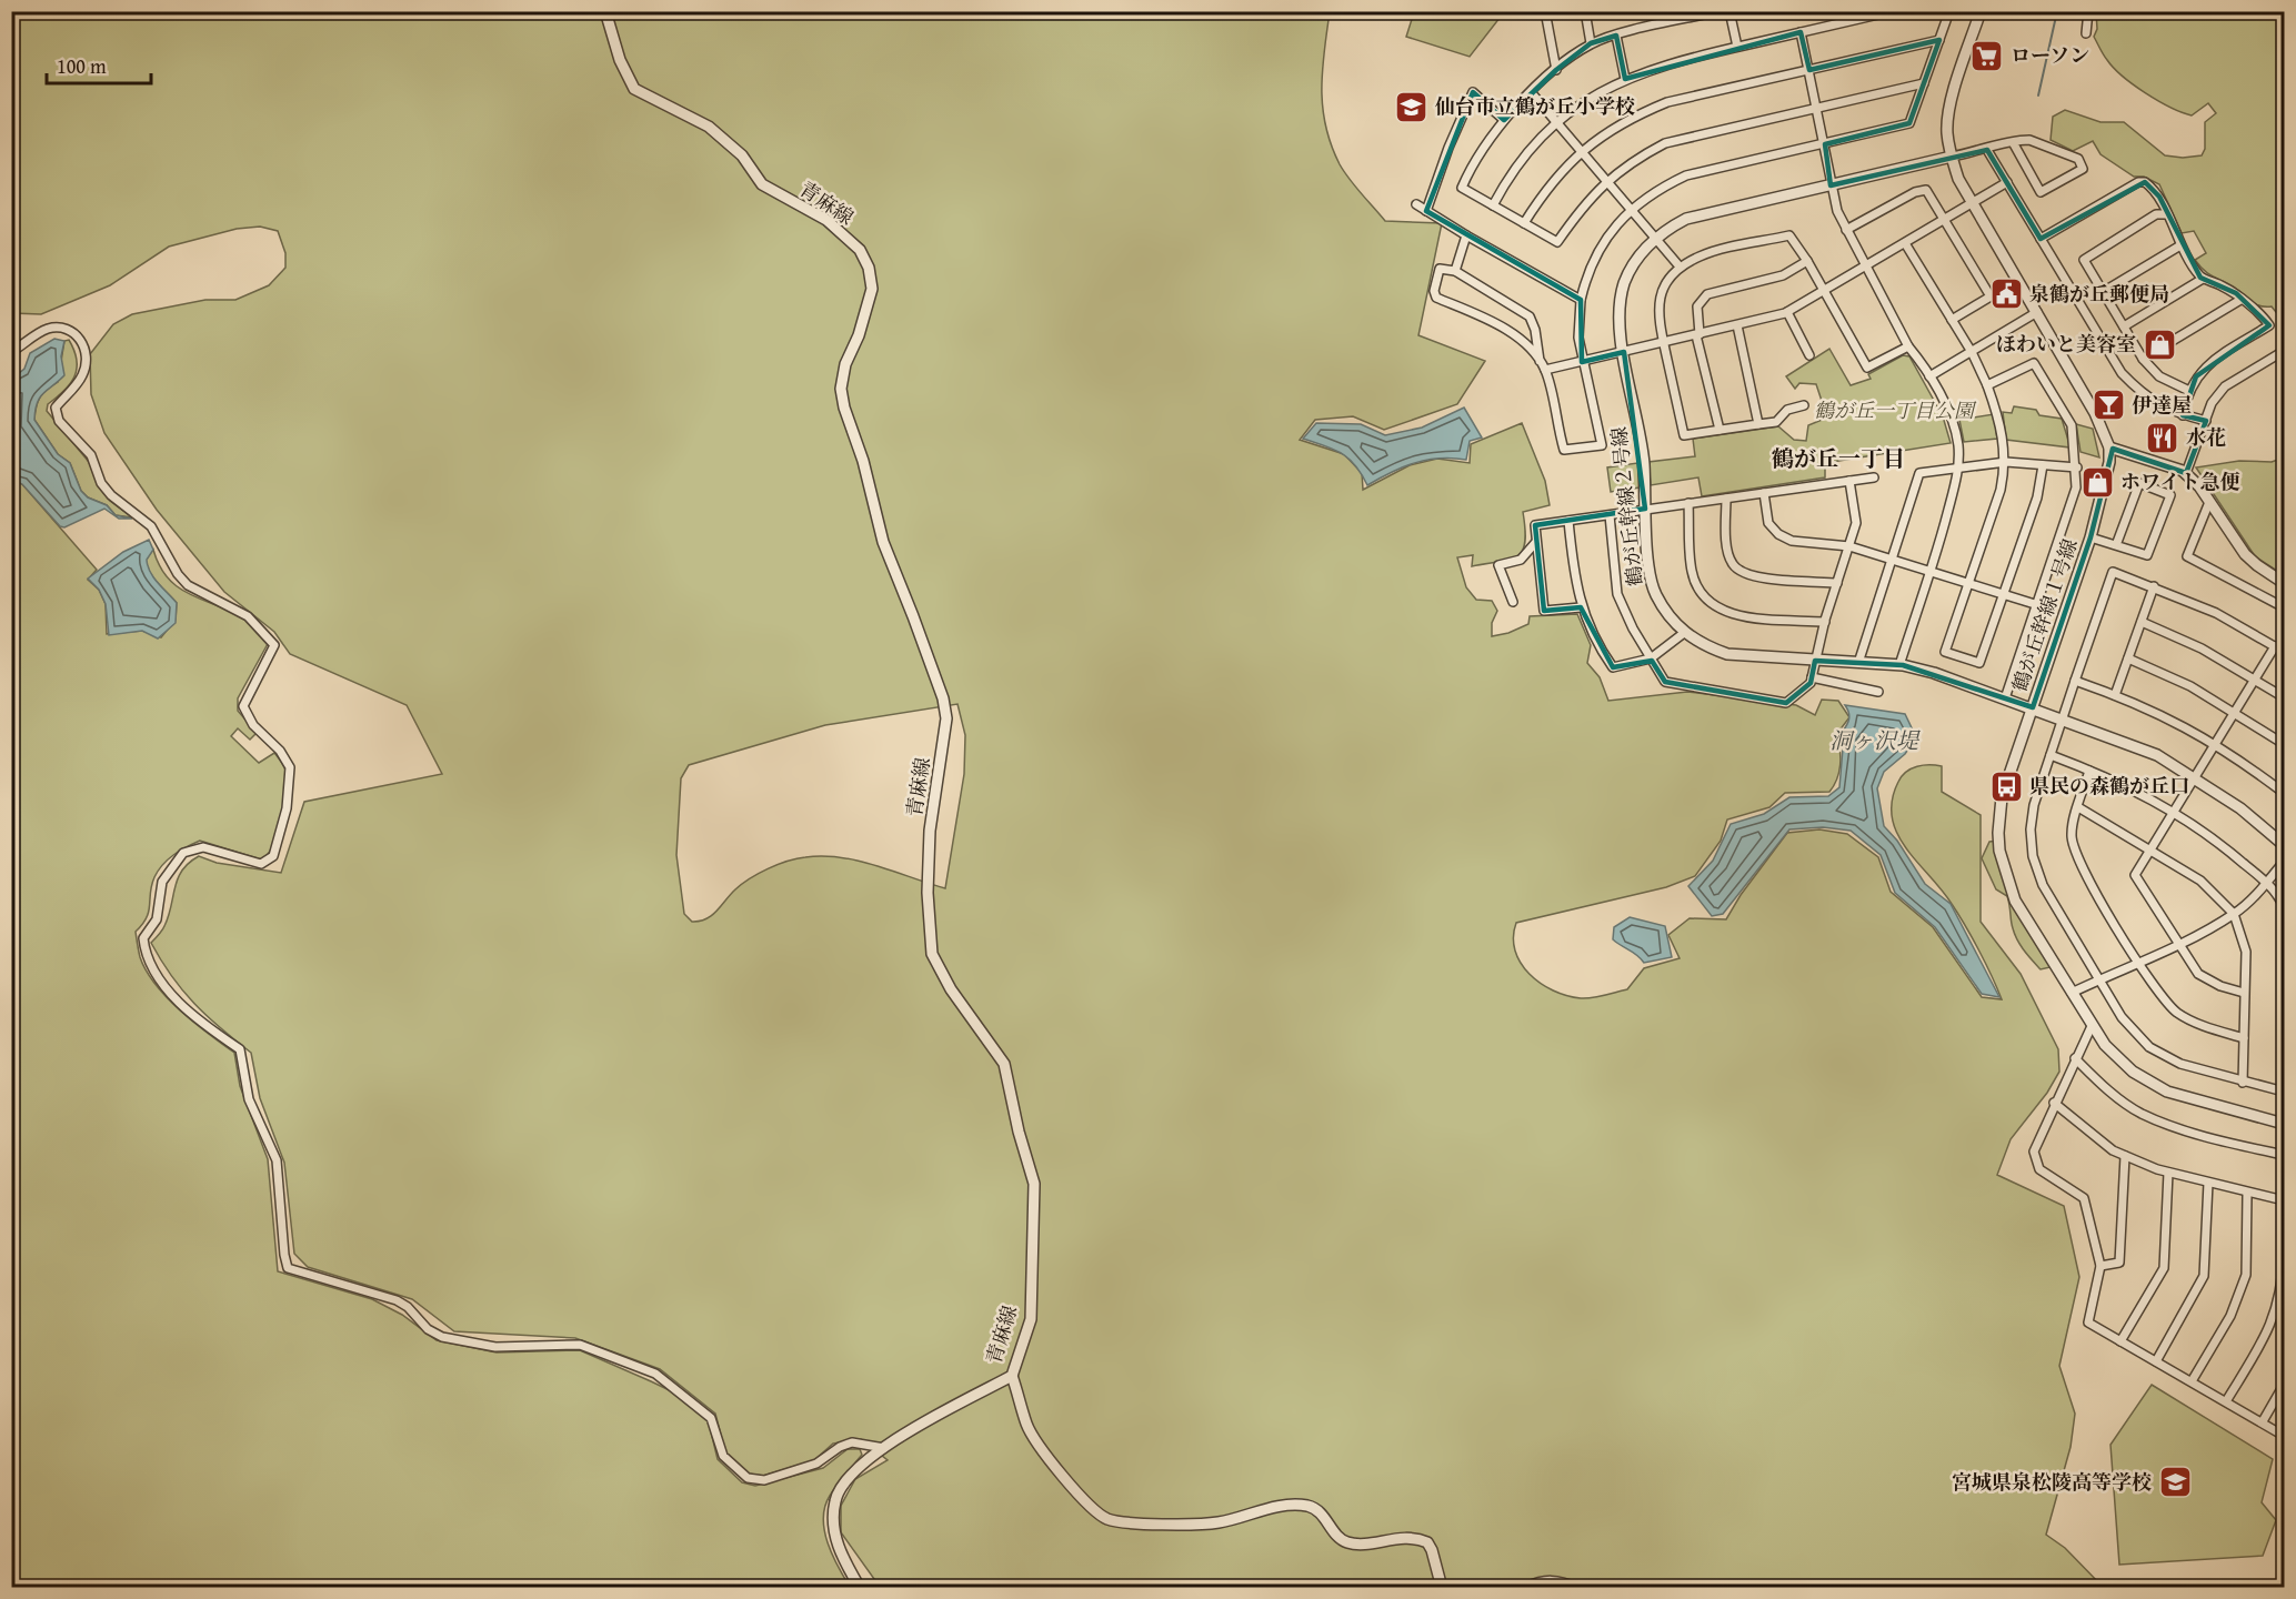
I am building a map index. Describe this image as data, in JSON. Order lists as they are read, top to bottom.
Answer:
{
  "streets": {
    "street": ["青麻線", "鶴が丘幹線２号線", "鶴が丘幹線１号線"]
  },
  "crossings": [
    ["鶴が丘幹線２号線", "鶴が丘幹線１号線"]
  ],
  "districts": ["鶴が丘一丁目"],
  "water": ["洞ヶ沢堤"],
  "parks": ["鶴が丘一丁目公園"],
  "places": {
    "supermarket": ["ローソン"],
    "school or university": ["仙台市立鶴が丘小学校", "宮城県泉松陵高等学校"],
    "public building": ["泉鶴が丘郵便局"],
    "shop": ["ほわいと美容室", "ホワイト急便"],
    "bar": ["伊達屋"],
    "restaurant": ["水花"],
    "bus stop": ["県民の森鶴が丘口"]
  },
  "scale_bar": "100 m"
}
